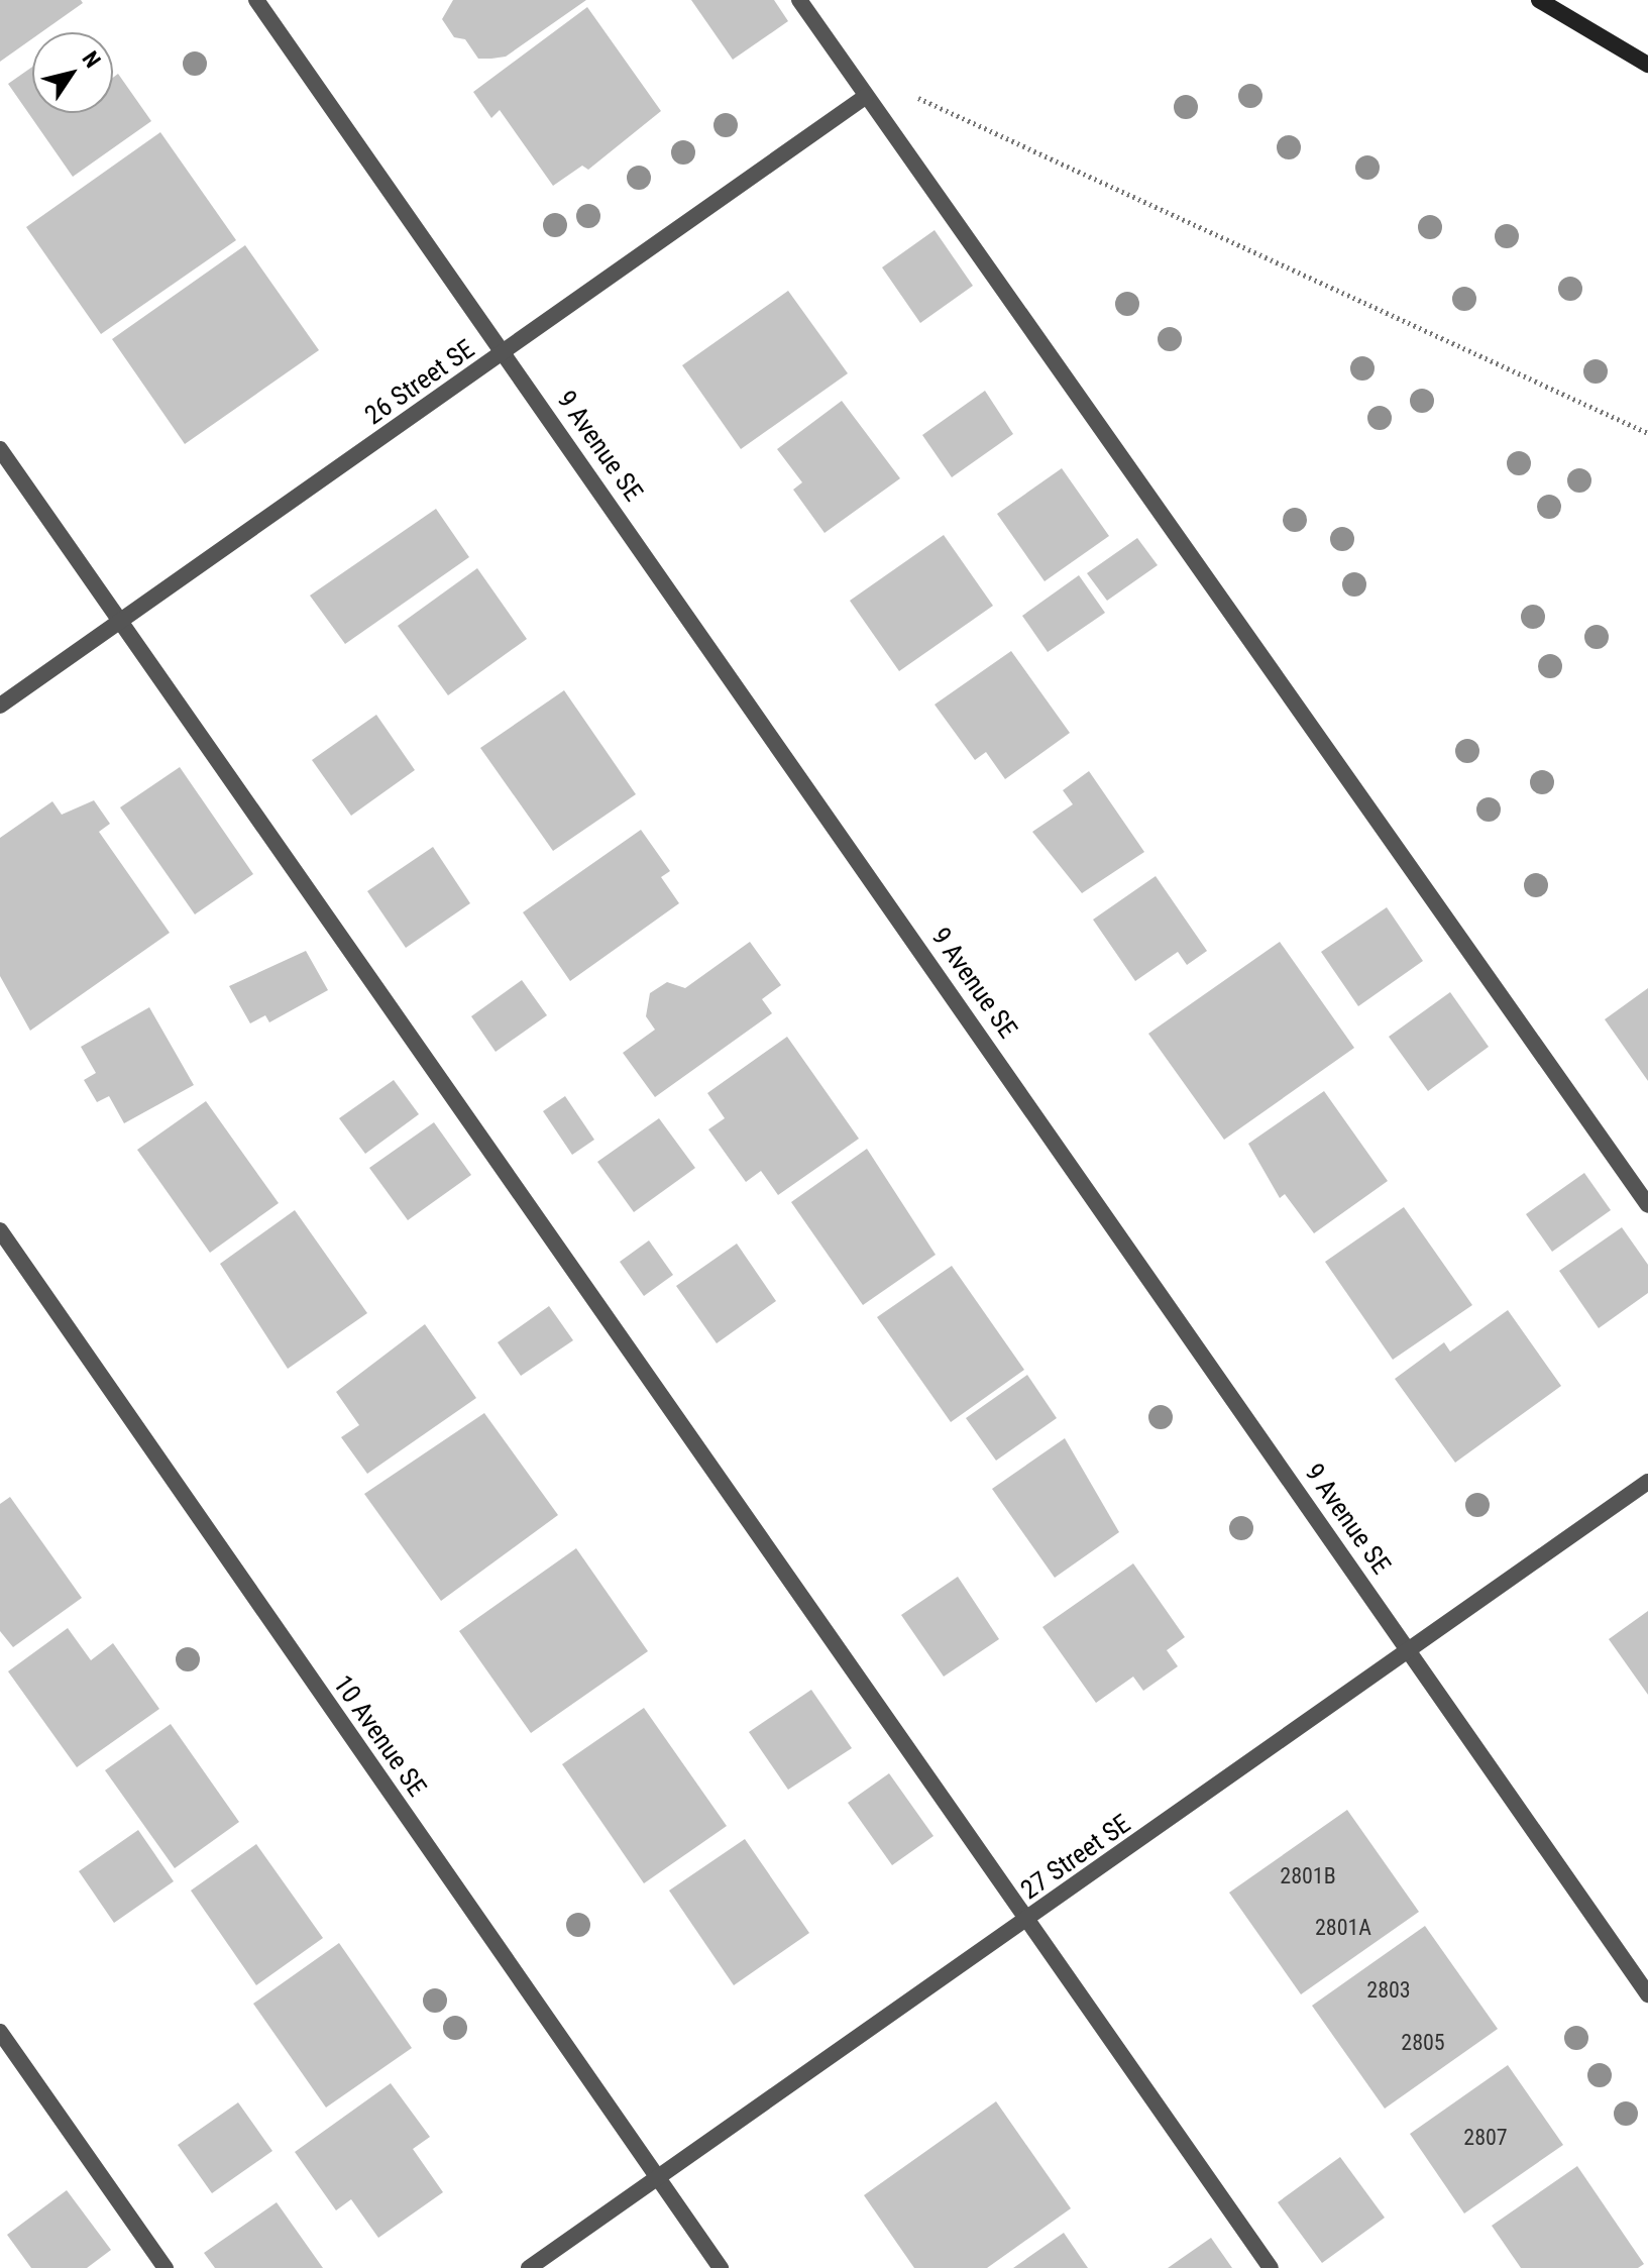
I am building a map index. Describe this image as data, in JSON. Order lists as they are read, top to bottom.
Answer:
{
  "streets": {
    "street": [
      "26 Street SE",
      "9 Avenue SE",
      "10 Avenue SE",
      "27 Street SE"
    ]
  },
  "crossings": [
    ["26 Street SE", "9 Avenue SE"],
    ["9 Avenue SE", "27 Street SE"],
    ["10 Avenue SE", "27 Street SE"]
  ],
  "house_numbers": [
    "2801B",
    "2801A",
    "2803",
    "2805",
    "2807"
  ],
  "north": "top right"
}
